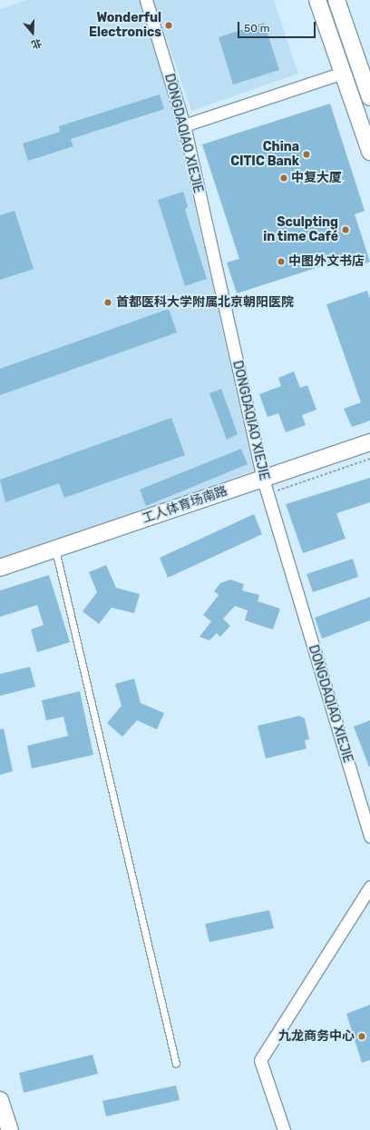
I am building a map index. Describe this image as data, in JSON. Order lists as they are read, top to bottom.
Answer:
{
  "streets": {
    "street": ["DONGDAQIAO XIEJIE", "工人体育场南路"]
  },
  "crossings": [
    ["DONGDAQIAO XIEJIE", "工人体育场南路"]
  ],
  "places": [
    "Wonderful Electronics",
    "China CITIC Bank",
    "中复大厦",
    "Sculpting in time Café",
    "中图外文书店",
    "首都医科大学附属北京朝阳医院",
    "九龙商务中心"
  ],
  "scale_bar": "50 m",
  "north": "bottom"
}
